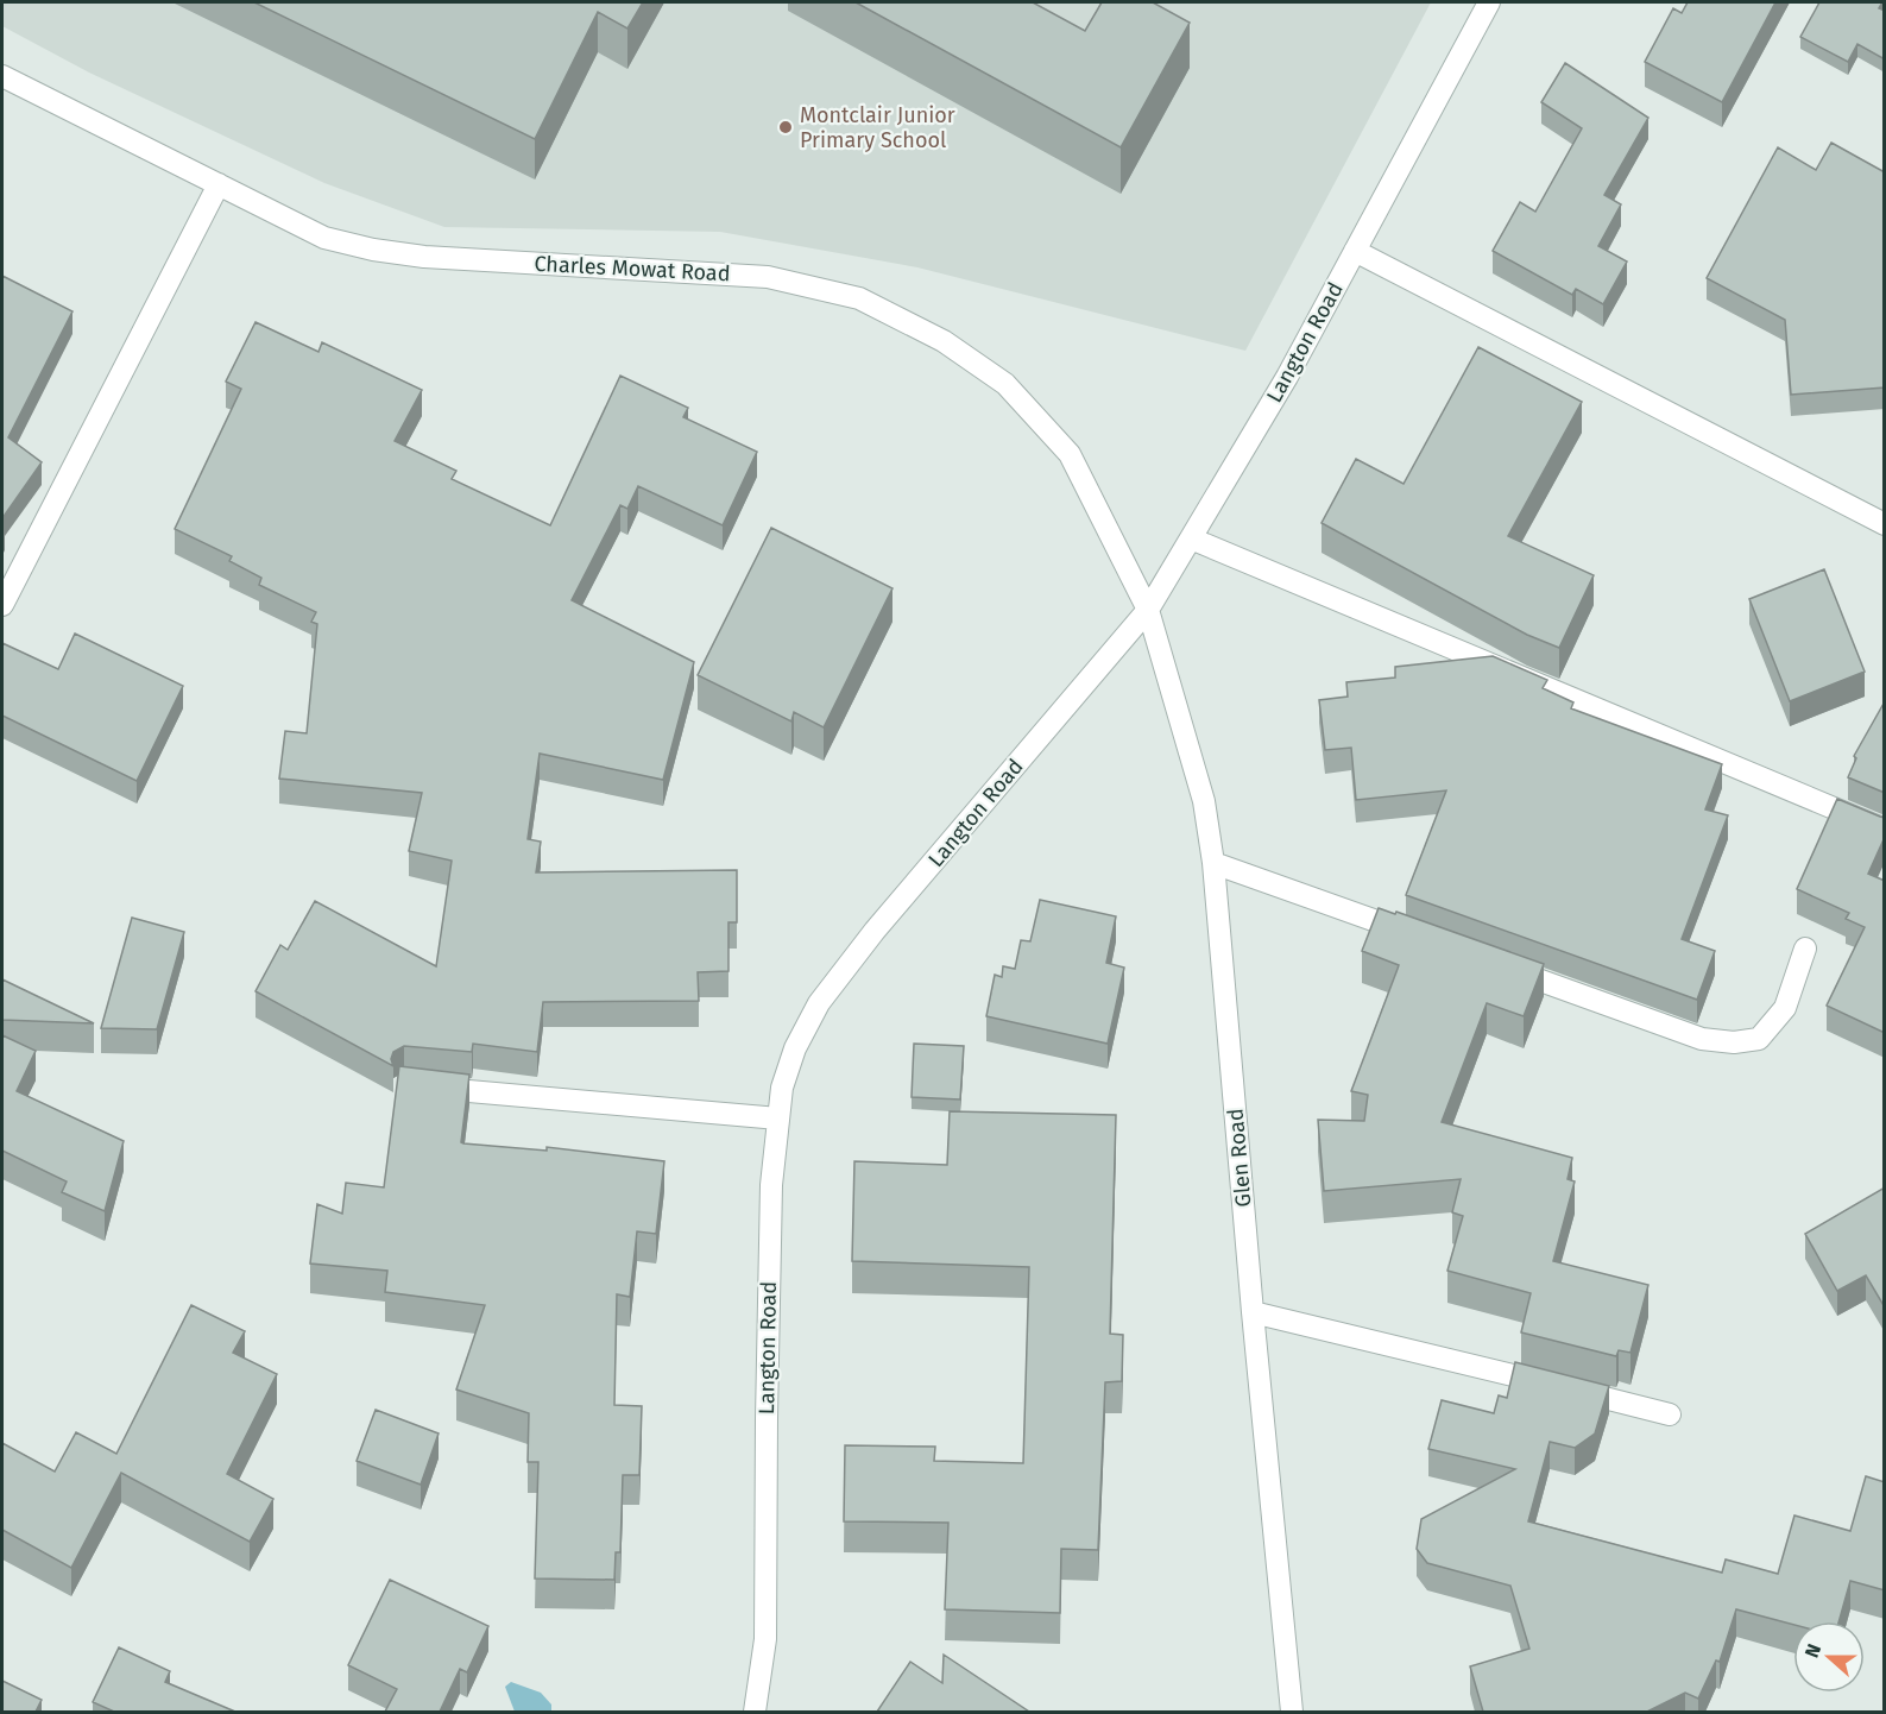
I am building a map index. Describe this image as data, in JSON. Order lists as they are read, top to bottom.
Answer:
{
  "streets": {
    "street": ["Charles Mowat Road", "Langton Road", "Glen Road"]
  },
  "crossings": [
    ["Charles Mowat Road", "Langton Road"],
    ["Charles Mowat Road", "Glen Road"],
    ["Langton Road", "Glen Road"]
  ],
  "places": ["Montclair Junior Primary School"],
  "north": "left"
}
